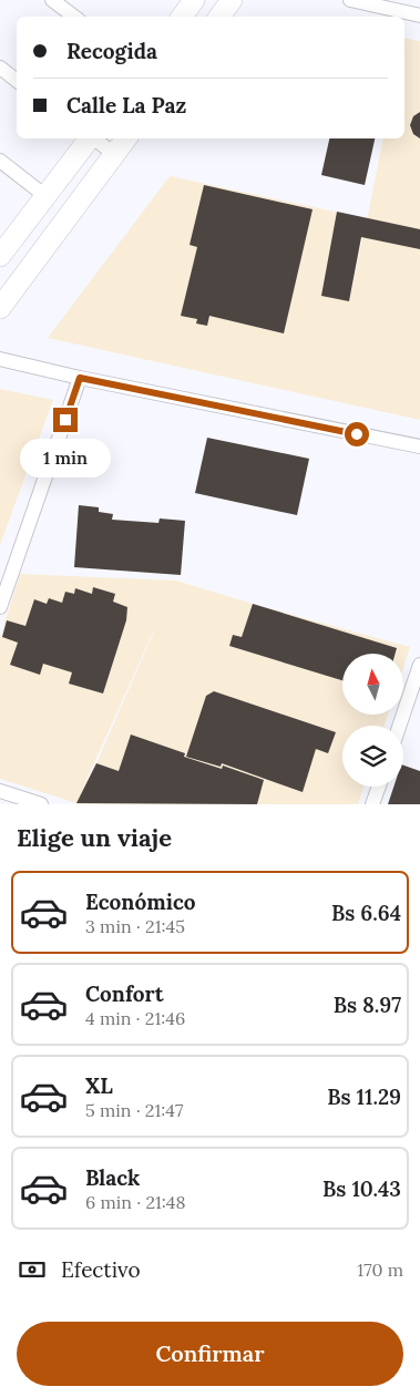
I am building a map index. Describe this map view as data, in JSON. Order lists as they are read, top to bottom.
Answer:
{
  "north": "top",
  "page": {
    "banner": ["Recogida", "Calle La Paz"],
    "bubble": "1 min",
    "heading": "Elige un viaje",
    "list": [
      {
        "name": "Económico",
        "note": "3 min · 21:45",
        "value": "Bs 6.64"
      },
      {
        "name": "Confort",
        "note": "4 min · 21:46",
        "value": "Bs 8.97"
      },
      {
        "name": "XL",
        "note": "5 min · 21:47",
        "value": "Bs 11.29"
      },
      {
        "name": "Black",
        "note": "6 min · 21:48",
        "value": "Bs 10.43"
      }
    ],
    "pay": ["Efectivo", "170 m"],
    "buttons": "Confirmar"
  }
}
